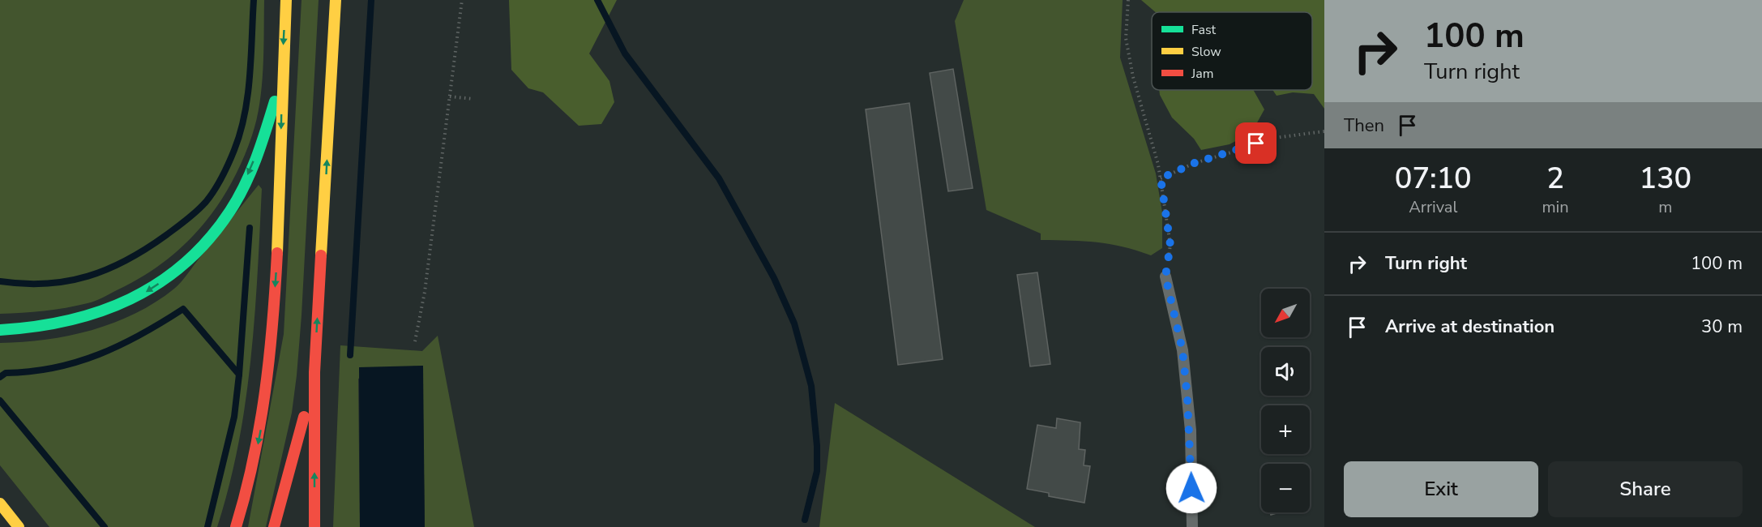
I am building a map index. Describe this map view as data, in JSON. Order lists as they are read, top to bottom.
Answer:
{
  "legend": ["Fast", "Slow", "Jam"],
  "north": "bottom left",
  "page": {
    "turn": ["100 m", "Turn right"],
    "then": "Then",
    "eta": [
      "07:10",
      "Arrival",
      "2",
      "min",
      "130",
      "m"
    ],
    "list": [
      {
        "name": "Turn right",
        "value": "100 m"
      },
      {
        "name": "Arrive at destination",
        "value": "30 m"
      }
    ],
    "map_buttons": ["+", "−"],
    "buttons": ["Exit", "Share"]
  }
}
